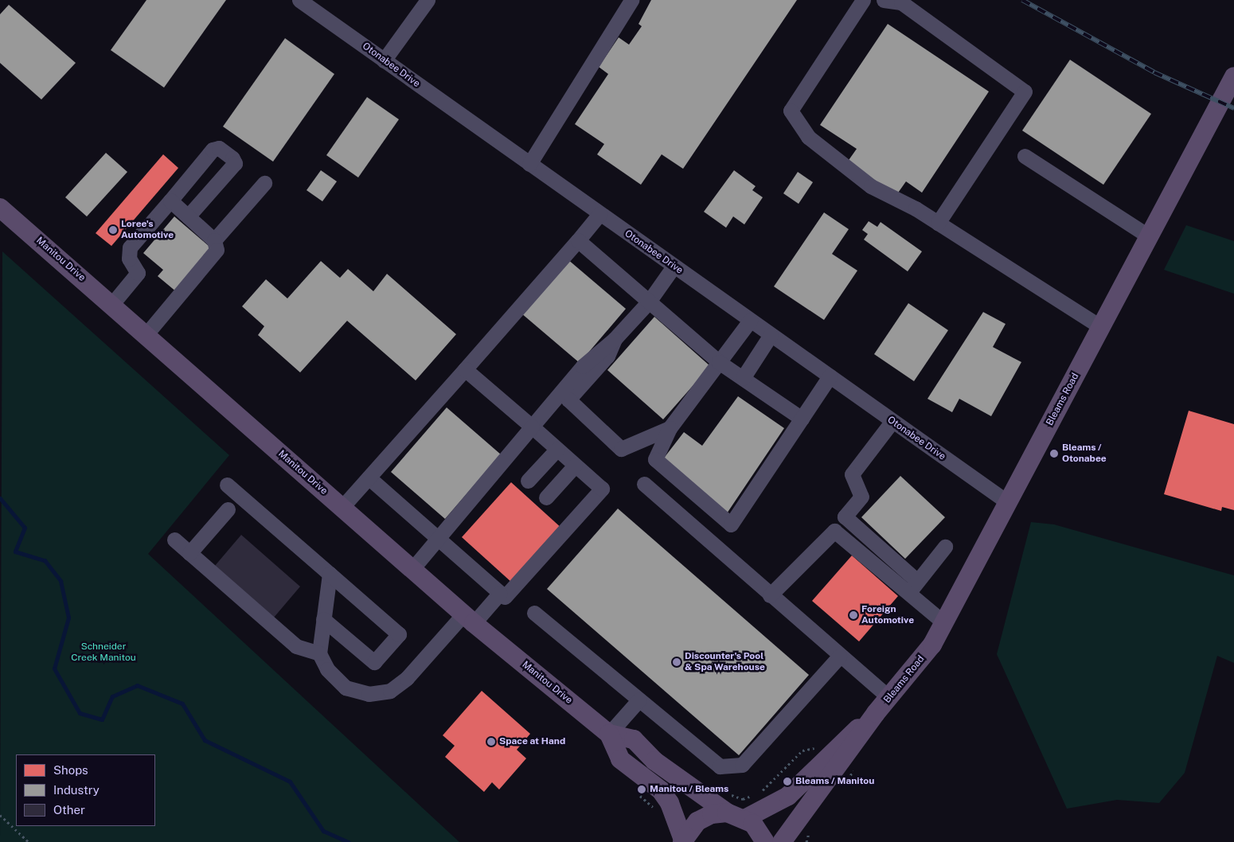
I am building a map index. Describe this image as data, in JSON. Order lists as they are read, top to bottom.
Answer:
{
  "streets": {
    "main road": ["Manitou Drive", "Bleams Road"],
    "street": ["Otonabee Drive"]
  },
  "crossings": [
    ["Otonabee Drive", "Bleams Road"]
  ],
  "parks": ["Schneider Creek Manitou"],
  "places": [
    "Loree's Automotive",
    "Bleams / Otonabee",
    "Foreign Automotive",
    "Discounter's Pool & Spa Warehouse",
    "Space at Hand",
    "Bleams / Manitou",
    "Manitou / Bleams"
  ],
  "legend": ["Shops", "Industry", "Other"]
}
